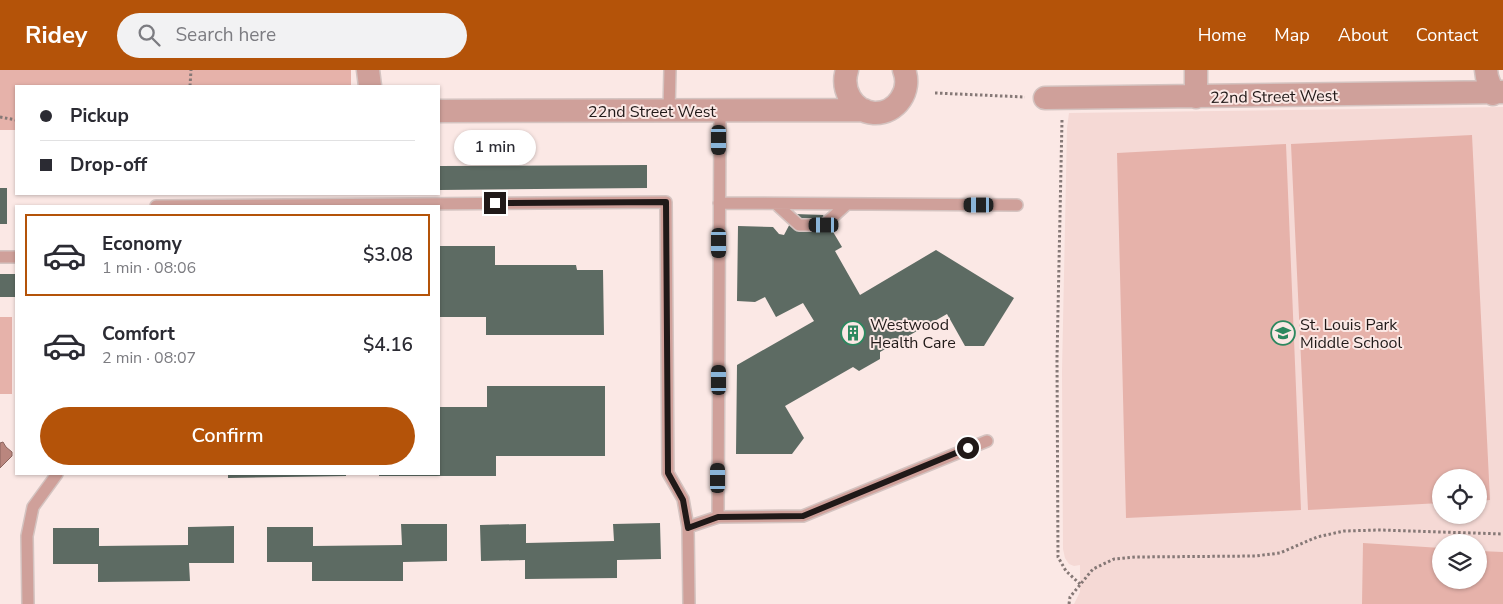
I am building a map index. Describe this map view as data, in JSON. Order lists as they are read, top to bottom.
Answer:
{
  "streets": {
    "street": ["22nd Street West"]
  },
  "places": {
    "building": ["Westwood Health Care"],
    "school or university": ["St. Louis Park Middle School"]
  },
  "page": {
    "header": "Ridey",
    "search": "Search here",
    "nav": [
      "Home",
      "Map",
      "About",
      "Contact"
    ],
    "banner": ["Pickup", "Drop-off"],
    "bubble": "1 min",
    "list": [
      {
        "name": "Economy",
        "note": "1 min · 08:06",
        "value": "$3.08"
      },
      {
        "name": "Comfort",
        "note": "2 min · 08:07",
        "value": "$4.16"
      }
    ],
    "buttons": "Confirm"
  }
}
